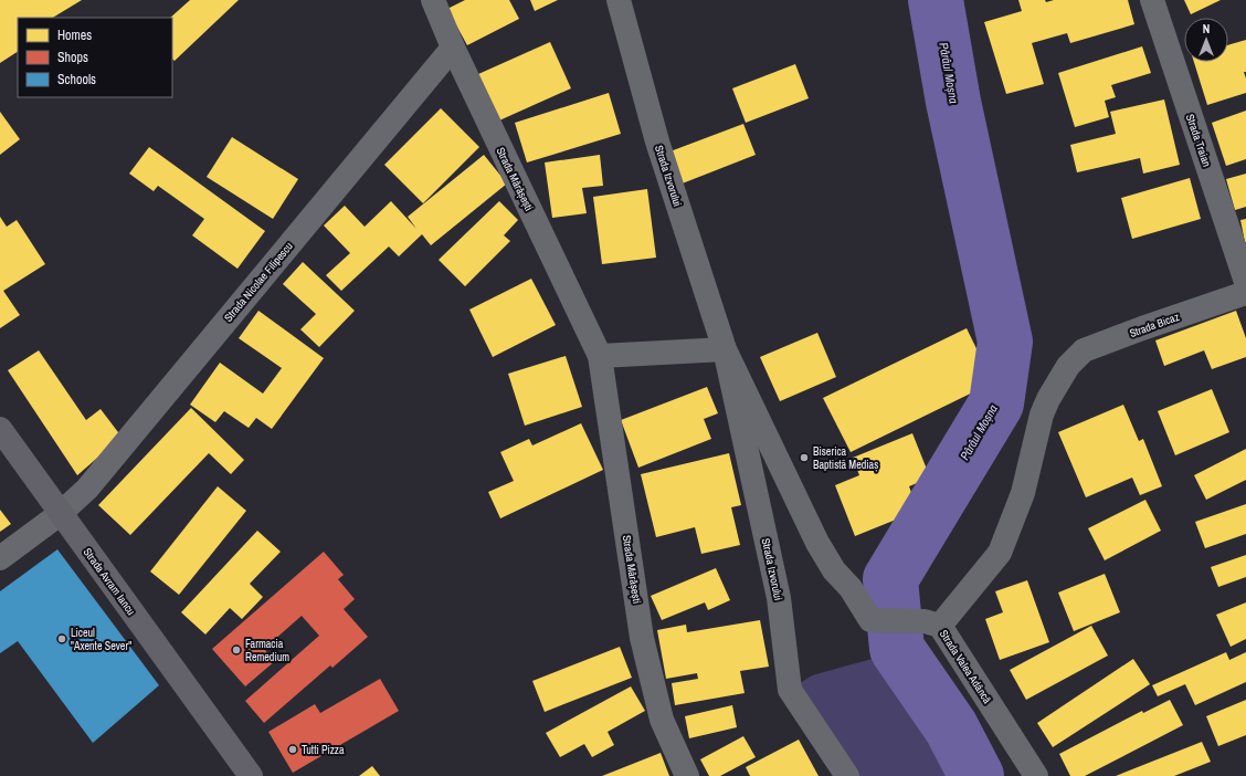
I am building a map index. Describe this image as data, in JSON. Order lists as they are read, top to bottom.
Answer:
{
  "streets": {
    "main road": ["Strada Avram Iancu"],
    "street": [
      "Strada Traian",
      "Strada Izvorului",
      "Strada Mărășești",
      "Strada Nicolae Filipescu",
      "Strada Bicaz",
      "Strada Valea Adâncă"
    ]
  },
  "crossings": [
    ["Strada Izvorului", "Strada Valea Adâncă"],
    ["Strada Mărășești", "Strada Nicolae Filipescu"],
    ["Strada Nicolae Filipescu", "Strada Avram Iancu"],
    ["Strada Bicaz", "Strada Valea Adâncă"]
  ],
  "water": ["Pârâul Moșna"],
  "places": [
    "Biserica Baptistă Mediaș",
    "Liceul \"Axente Sever\"",
    "Farmacia Remedium",
    "Tutti Pizza"
  ],
  "legend": ["Homes", "Shops", "Schools"],
  "north": "top"
}
